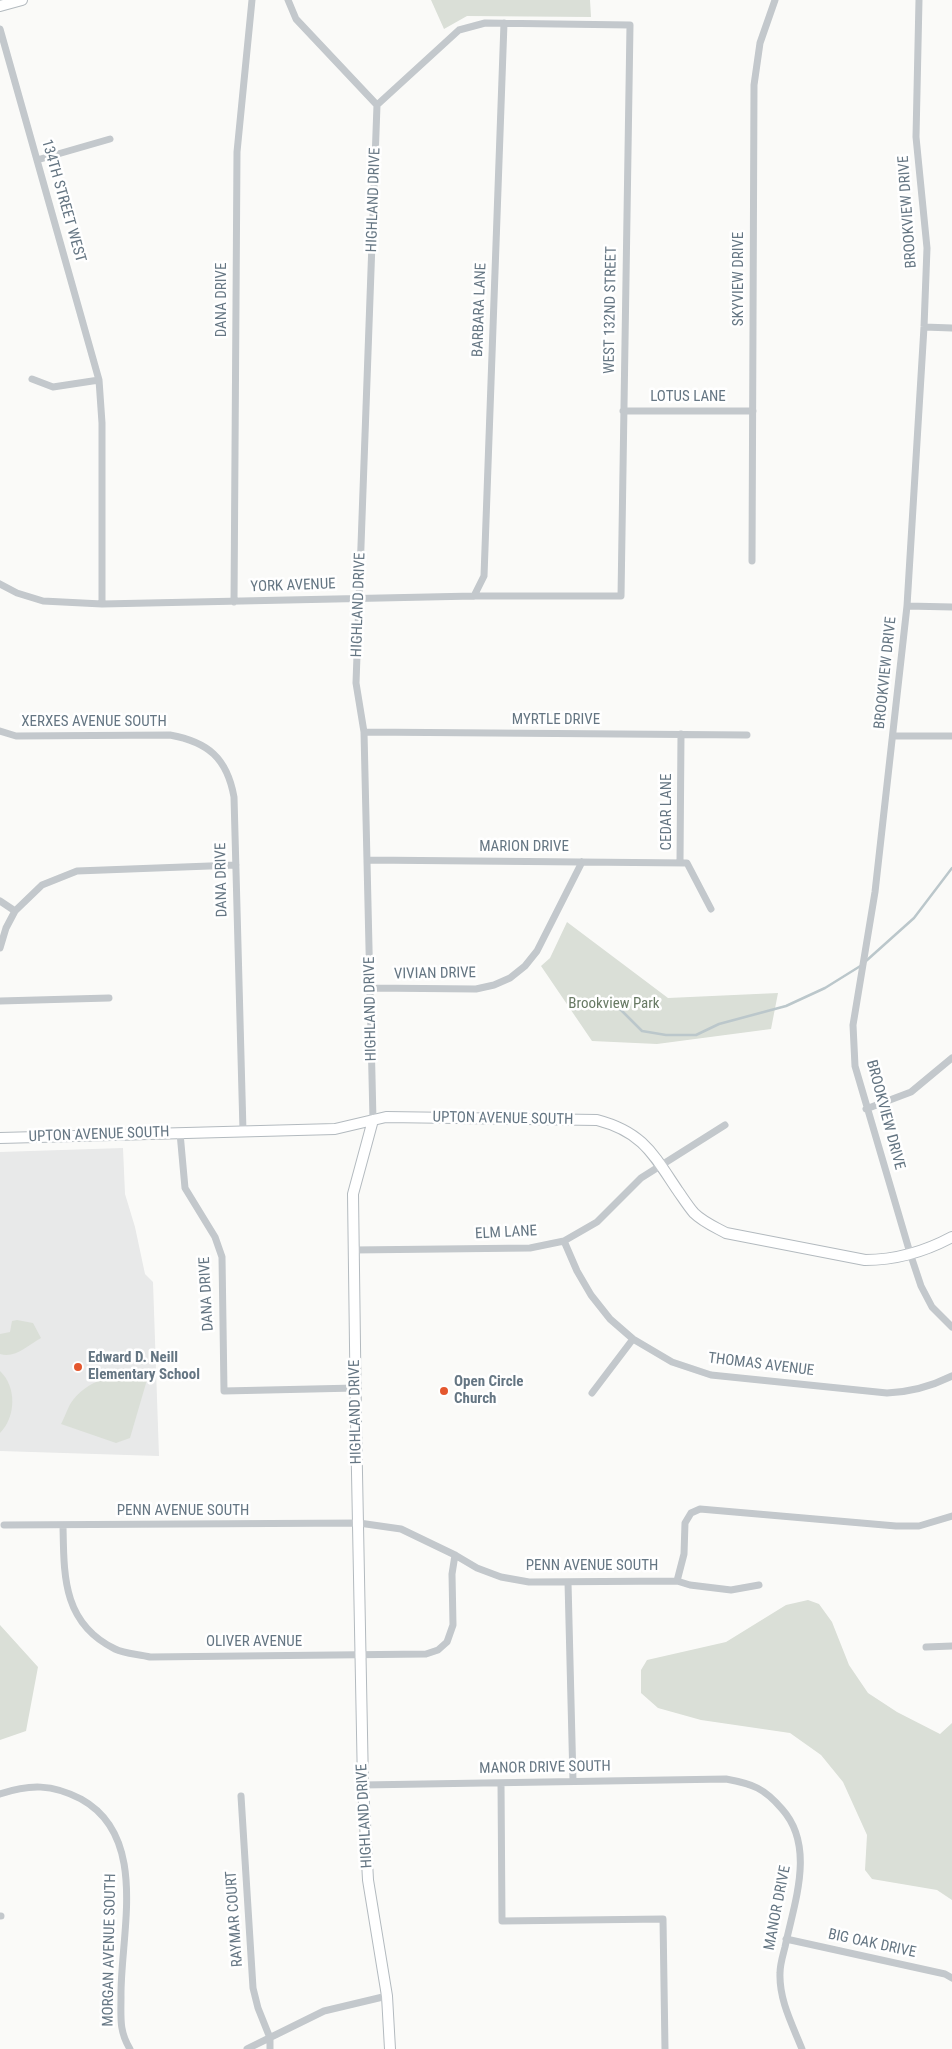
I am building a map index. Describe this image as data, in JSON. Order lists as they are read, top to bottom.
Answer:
{
  "streets": {
    "street": [
      "HIGHLAND DRIVE",
      "134TH STREET WEST",
      "BROOKVIEW DRIVE",
      "SKYVIEW DRIVE",
      "DANA DRIVE",
      "BARBARA LANE",
      "WEST 132ND STREET",
      "LOTUS LANE",
      "YORK AVENUE",
      "MYRTLE DRIVE",
      "XERXES AVENUE SOUTH",
      "CEDAR LANE",
      "MARION DRIVE",
      "VIVIAN DRIVE",
      "UPTON AVENUE SOUTH",
      "ELM LANE",
      "THOMAS AVENUE",
      "PENN AVENUE SOUTH",
      "OLIVER AVENUE",
      "MANOR DRIVE SOUTH",
      "MANOR DRIVE",
      "RAYMAR COURT",
      "BIG OAK DRIVE",
      "MORGAN AVENUE SOUTH"
    ]
  },
  "crossings": [
    ["HIGHLAND DRIVE", "DANA DRIVE"],
    ["HIGHLAND DRIVE", "YORK AVENUE"],
    ["HIGHLAND DRIVE", "MYRTLE DRIVE"],
    ["HIGHLAND DRIVE", "MARION DRIVE"],
    ["HIGHLAND DRIVE", "VIVIAN DRIVE"],
    ["HIGHLAND DRIVE", "UPTON AVENUE SOUTH"],
    ["HIGHLAND DRIVE", "ELM LANE"],
    ["HIGHLAND DRIVE", "PENN AVENUE SOUTH"],
    ["HIGHLAND DRIVE", "OLIVER AVENUE"],
    ["HIGHLAND DRIVE", "MANOR DRIVE SOUTH"],
    ["134TH STREET WEST", "YORK AVENUE"],
    ["BROOKVIEW DRIVE", "UPTON AVENUE SOUTH"],
    ["SKYVIEW DRIVE", "LOTUS LANE"],
    ["DANA DRIVE", "YORK AVENUE"],
    ["DANA DRIVE", "XERXES AVENUE SOUTH"],
    ["DANA DRIVE", "UPTON AVENUE SOUTH"],
    ["BARBARA LANE", "WEST 132ND STREET"],
    ["BARBARA LANE", "YORK AVENUE"],
    ["WEST 132ND STREET", "LOTUS LANE"],
    ["WEST 132ND STREET", "YORK AVENUE"],
    ["MYRTLE DRIVE", "CEDAR LANE"],
    ["CEDAR LANE", "MARION DRIVE"],
    ["MARION DRIVE", "VIVIAN DRIVE"],
    ["UPTON AVENUE SOUTH", "ELM LANE"],
    ["ELM LANE", "THOMAS AVENUE"],
    ["PENN AVENUE SOUTH", "OLIVER AVENUE"],
    ["MANOR DRIVE SOUTH", "MANOR DRIVE"],
    ["MANOR DRIVE", "BIG OAK DRIVE"]
  ],
  "parks": ["Brookview Park"],
  "places": ["Edward D. Neill Elementary School", "Open Circle Church"]
}
